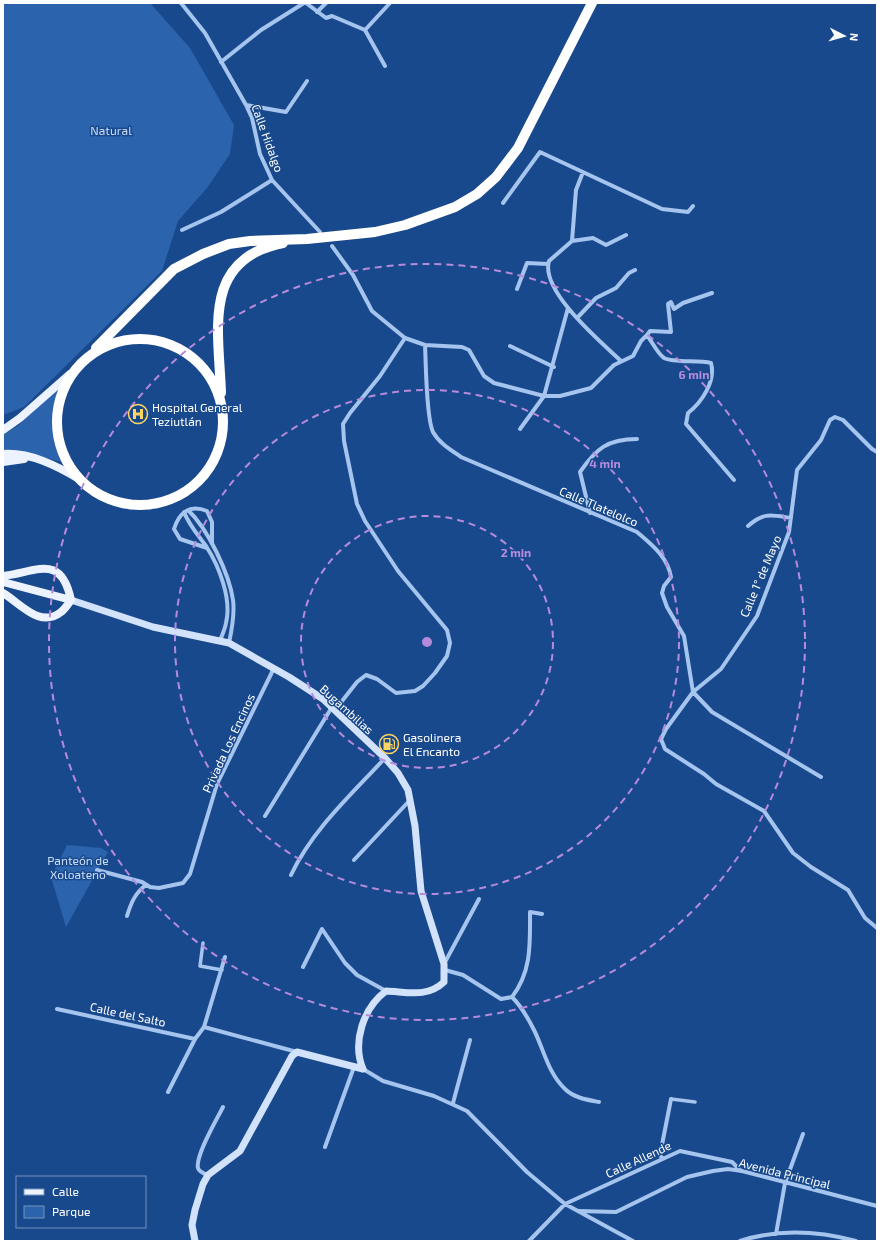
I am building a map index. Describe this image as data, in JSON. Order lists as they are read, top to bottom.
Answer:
{
  "streets": {
    "main road": ["Bugambilias"],
    "street": [
      "Calle Hidalgo",
      "Calle Tlatelolco",
      "Calle 1° de Mayo",
      "Privada Los Encinos",
      "Calle del Salto",
      "Calle Allende",
      "Avenida Principal"
    ]
  },
  "crossings": [
    ["Calle Tlatelolco", "Calle 1° de Mayo"],
    ["Bugambilias", "Privada Los Encinos"],
    ["Calle Allende", "Avenida Principal"]
  ],
  "parks": ["Natural", "Panteón de Xoloateno"],
  "places": {
    "hospital": ["Hospital General Teziutlán"],
    "fuel station": ["Gasolinera El Encanto"]
  },
  "legend": ["Calle", "Parque"],
  "north": "right",
  "rings": ["6 min", "4 min", "2 min"]
}
